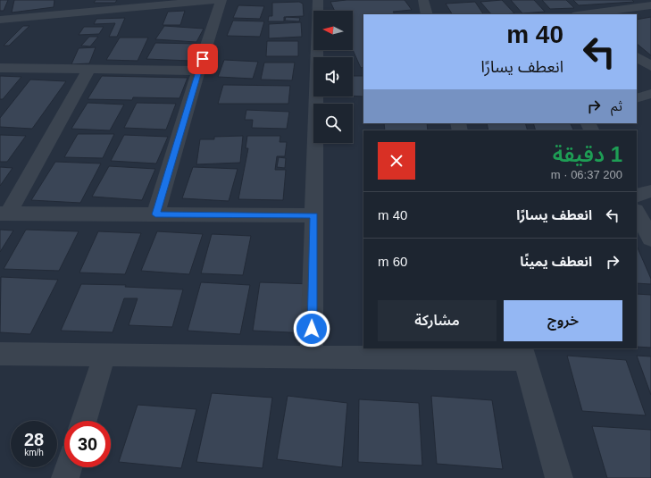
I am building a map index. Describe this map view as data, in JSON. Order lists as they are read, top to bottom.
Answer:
{
  "north": "left",
  "page": {
    "turn": ["40 m", "انعطف يسارًا"],
    "then": "ثم",
    "heading": ["1 دقيقة", "200 m · 06:37"],
    "list": [
      {
        "name": "انعطف يسارًا",
        "value": "40 m"
      },
      {
        "name": "انعطف يمينًا",
        "value": "60 m"
      }
    ],
    "buttons": ["خروج", "مشاركة"],
    "speed": "28 km/h",
    "limit": "30"
  }
}
